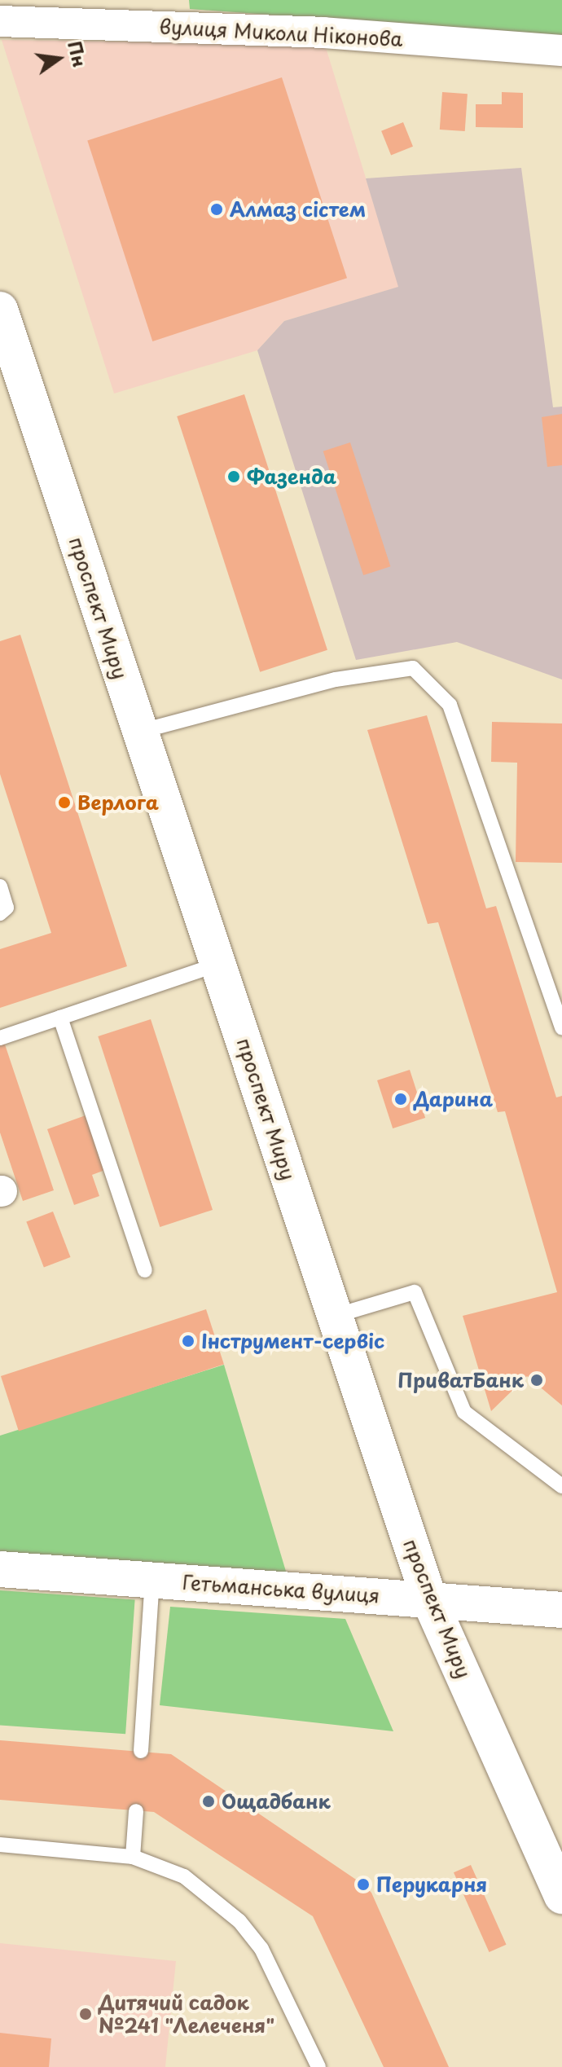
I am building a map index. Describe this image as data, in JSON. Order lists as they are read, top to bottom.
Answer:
{
  "streets": {
    "main road": ["проспект Миру", "Гетьманська вулиця"],
    "street": ["вулиця Миколи Ніконова"]
  },
  "crossings": [
    ["проспект Миру", "Гетьманська вулиця"]
  ],
  "places": [
    "Алмаз сістем",
    "Фазенда",
    "Beрлога",
    "Дарина",
    "Інструмент-сервіс",
    "ПриватБанк",
    "Ощадбанк",
    "Перукарня",
    "Дитячий садок №241 \"Лелеченя\""
  ],
  "north": "right"
}
